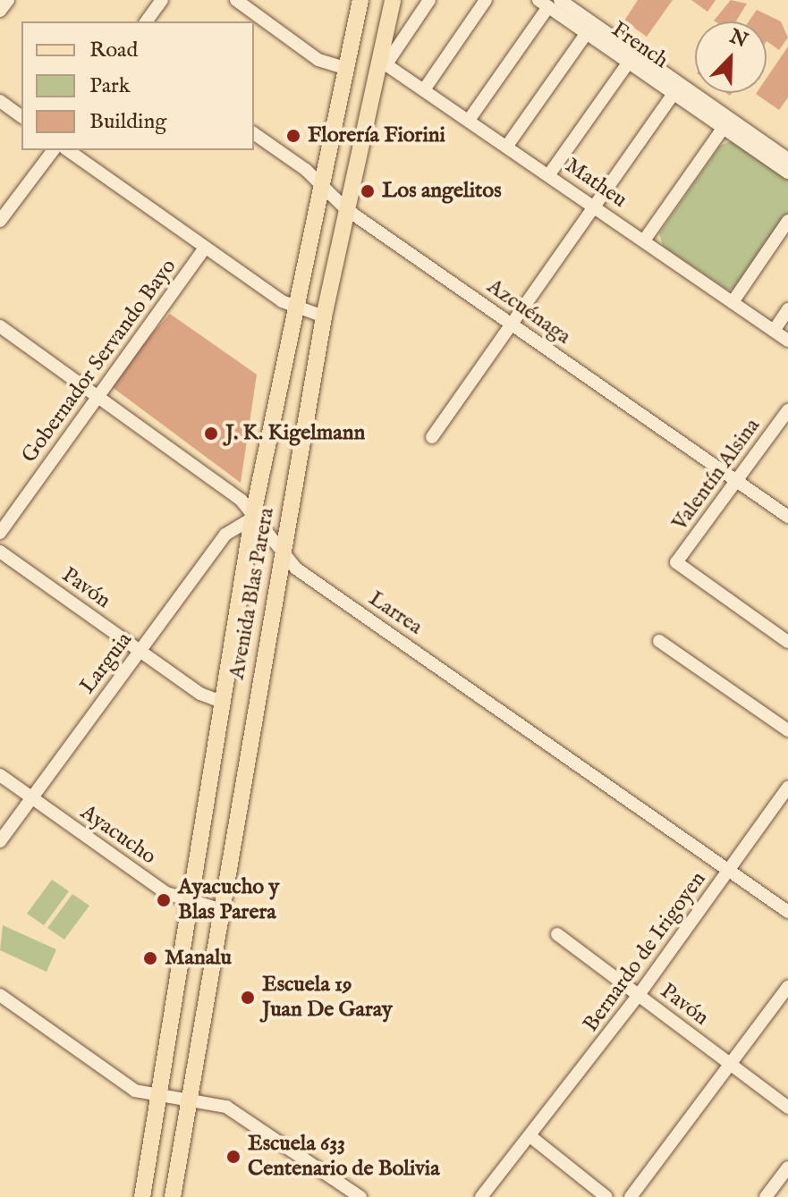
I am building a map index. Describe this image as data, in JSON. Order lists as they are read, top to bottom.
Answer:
{
  "streets": {
    "main road": ["Avenida Blas Parera"],
    "street": [
      "French",
      "Matheu",
      "Azcuénaga",
      "Gobernador Servando Bayo",
      "Valentín Alsina",
      "Pavón",
      "Larrea",
      "Larguia",
      "Ayacucho",
      "Bernardo de Irigoyen"
    ]
  },
  "crossings": [
    ["Matheu", "Avenida Blas Parera"],
    ["Azcuénaga", "Valentín Alsina"],
    ["Azcuénaga", "Avenida Blas Parera"],
    ["Gobernador Servando Bayo", "Larrea"],
    ["Pavón", "Avenida Blas Parera"],
    ["Pavón", "Larguia"],
    ["Pavón", "Bernardo de Irigoyen"],
    ["Avenida Blas Parera", "Larrea"],
    ["Avenida Blas Parera", "Larguia"],
    ["Avenida Blas Parera", "Ayacucho"],
    ["Larrea", "Larguia"],
    ["Larrea", "Bernardo de Irigoyen"],
    ["Larguia", "Ayacucho"]
  ],
  "places": [
    "Florería Fiorini",
    "Los angelitos",
    "J. K. Kigelmann",
    "Ayacucho y Blas Parera",
    "Manalu",
    "Escuela 19 Juan De Garay",
    "Escuela 633 Centenario de Bolivia"
  ],
  "legend": ["Road", "Park", "Building"],
  "north": "top right"
}
